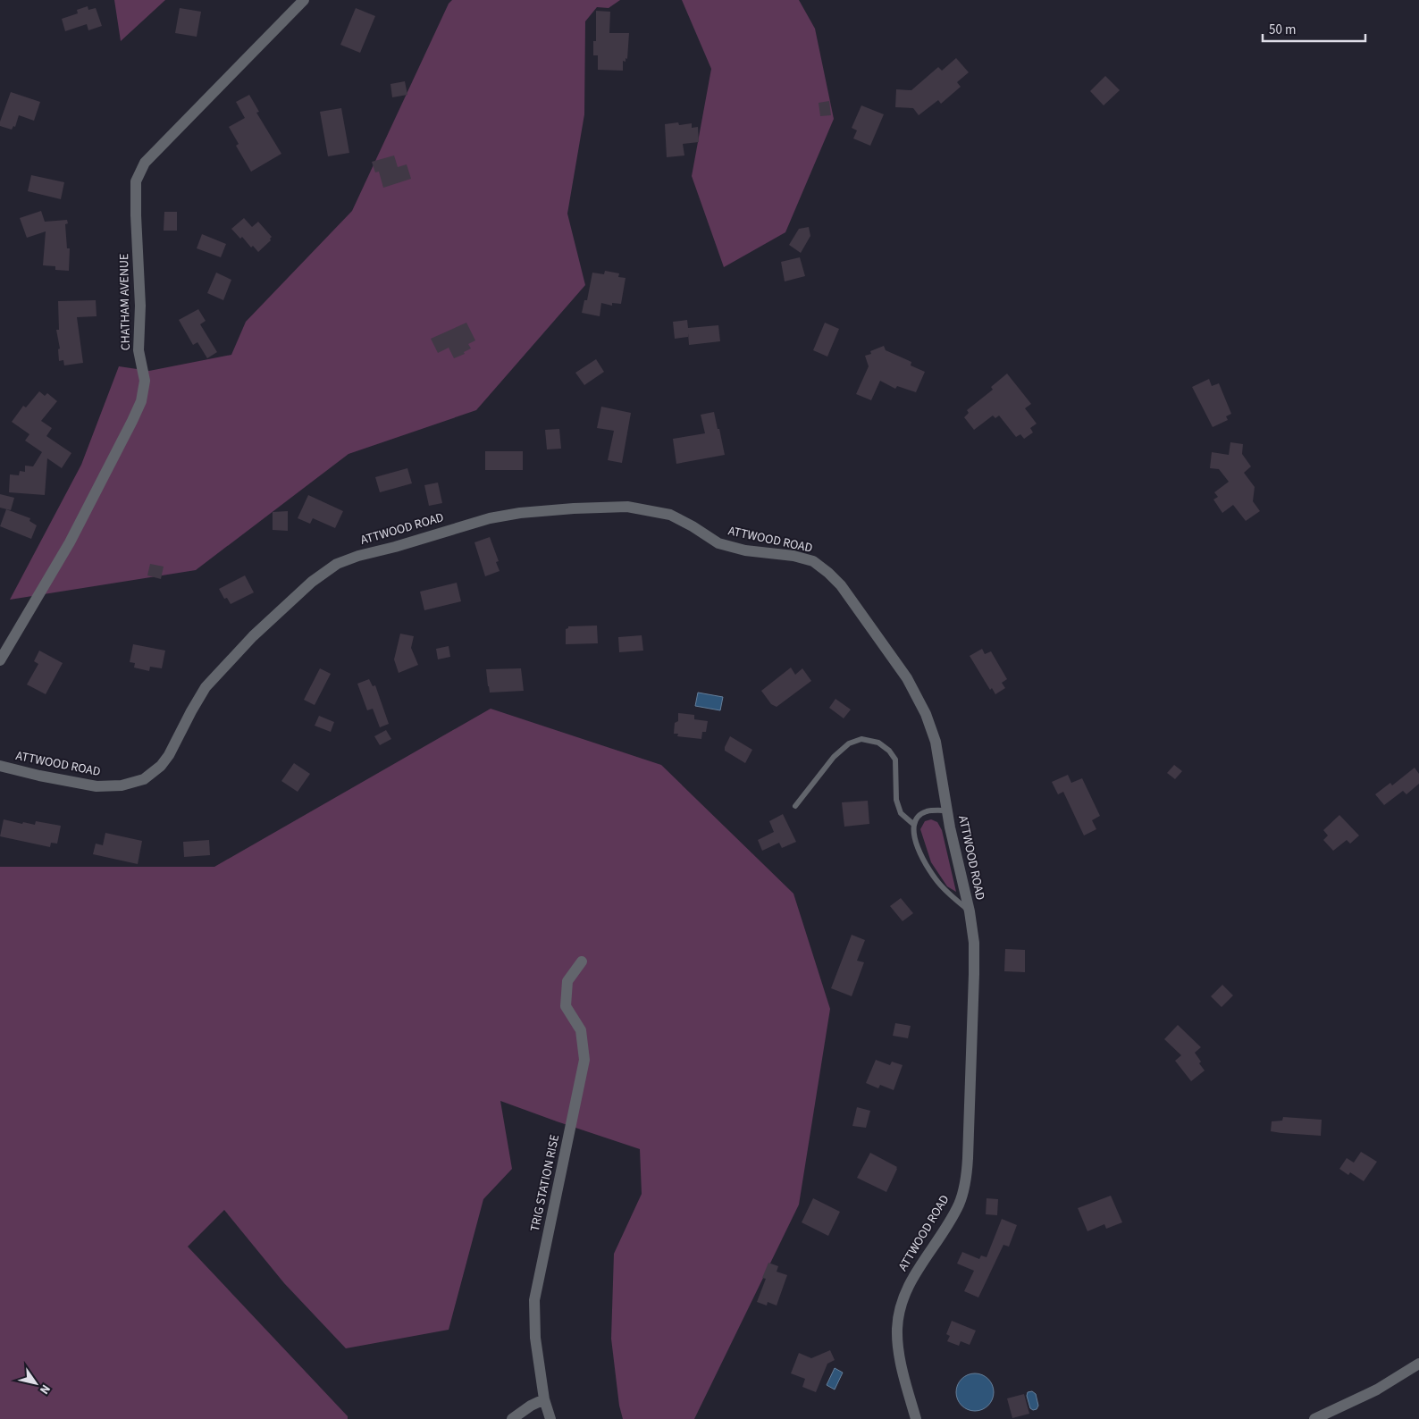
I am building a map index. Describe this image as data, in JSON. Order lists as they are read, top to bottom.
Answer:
{
  "streets": {
    "street": ["CHATHAM AVENUE", "ATTWOOD ROAD", "TRIG STATION RISE"]
  },
  "scale_bar": "50 m",
  "north": "bottom right"
}
